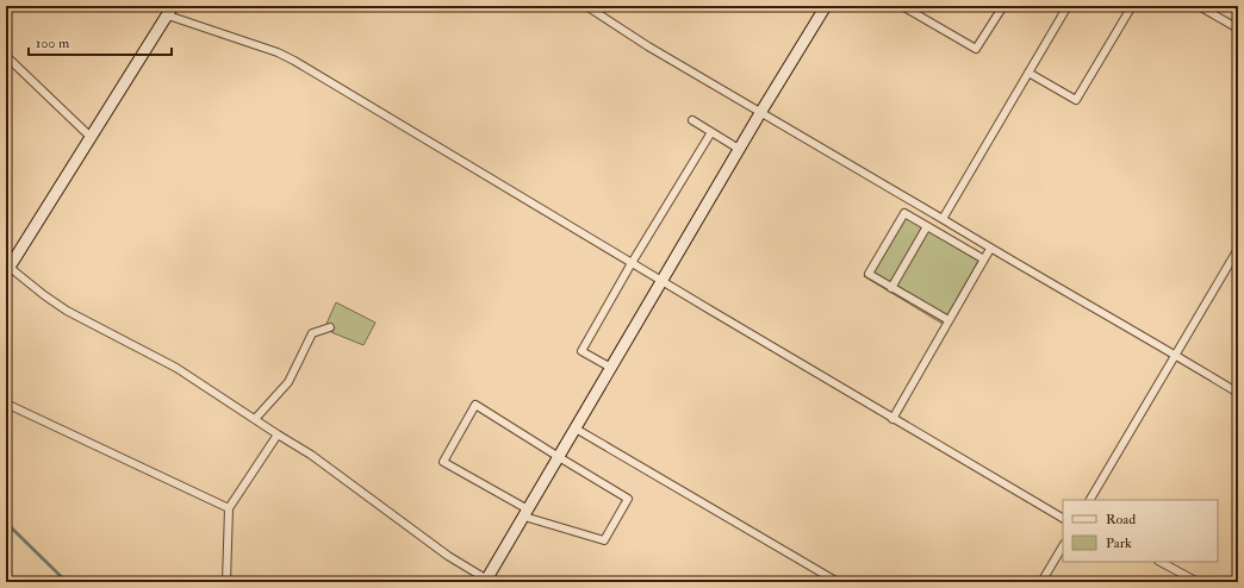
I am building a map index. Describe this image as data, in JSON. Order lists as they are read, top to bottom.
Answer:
{
  "legend": ["Road", "Park"],
  "scale_bar": "100 m"
}
